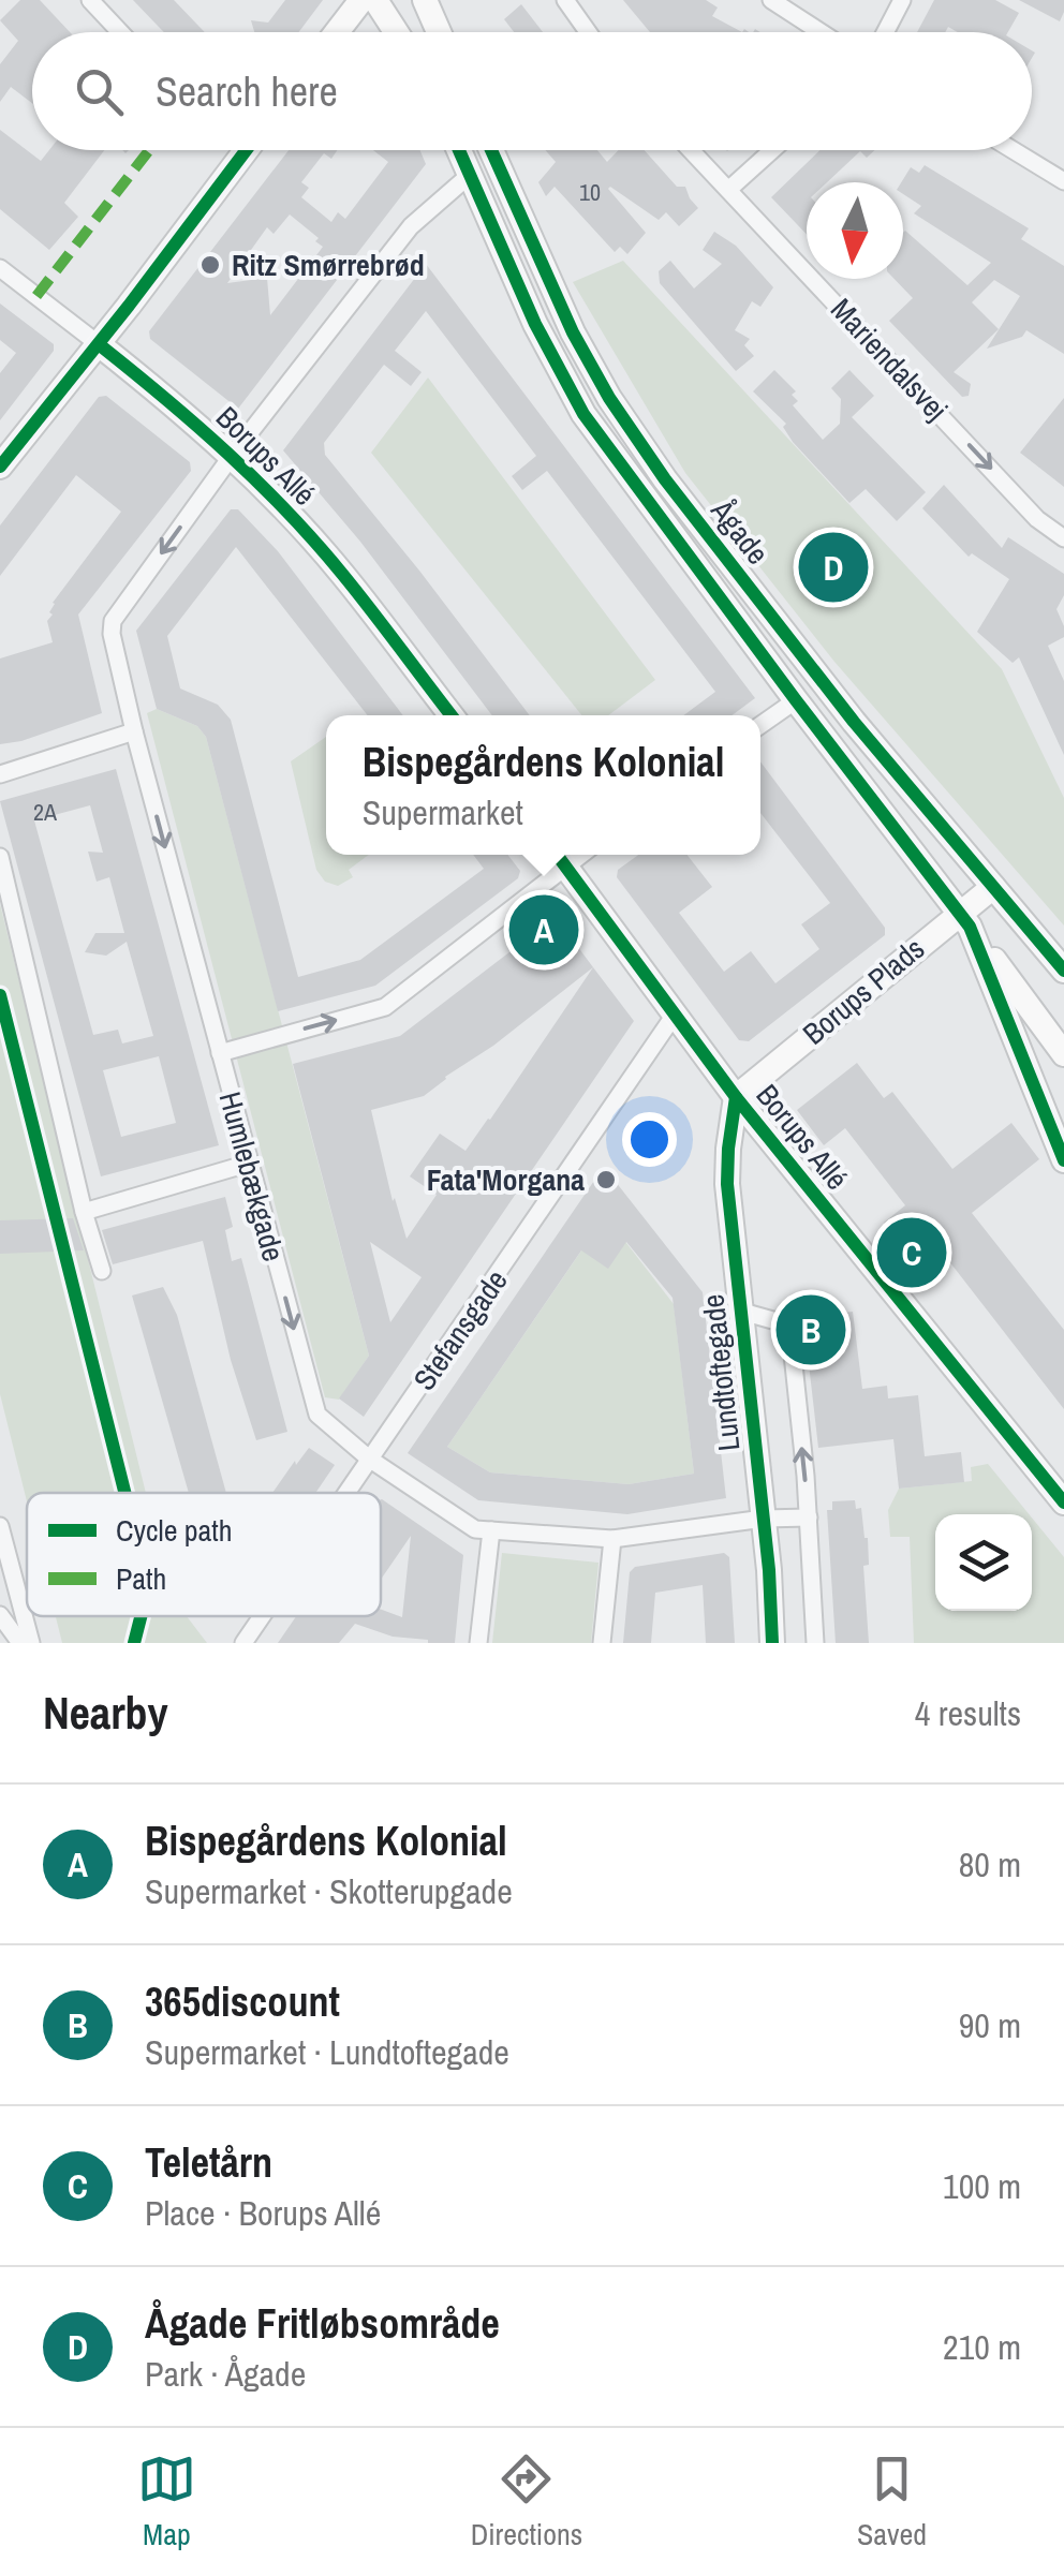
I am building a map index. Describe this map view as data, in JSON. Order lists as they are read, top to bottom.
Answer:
{
  "streets": {
    "street": [
      "Mariendalsvej",
      "Borups Allé",
      "Ågade",
      "Borups Plads",
      "Humlebækgade",
      "Stefansgade",
      "Lundtoftegade"
    ]
  },
  "crossings": [
    ["Borups Allé", "Borups Plads"],
    ["Borups Allé", "Humlebækgade"],
    ["Borups Allé", "Stefansgade"],
    ["Borups Allé", "Lundtoftegade"],
    ["Ågade", "Borups Plads"],
    ["Ågade", "Humlebækgade"],
    ["Borups Plads", "Lundtoftegade"],
    ["Humlebækgade", "Stefansgade"],
    ["Humlebækgade", "Lundtoftegade"]
  ],
  "one_way": ["Mariendalsvej", "Humlebækgade"],
  "places": ["Ritz Smørrebrød", "Fata'Morgana"],
  "house_numbers": ["10", "2A"],
  "legend": ["Cycle path", "Path"],
  "north": "bottom",
  "page": {
    "search": "Search here",
    "pins": [
      "D",
      "A",
      "C",
      "B"
    ],
    "popup": ["Bispegårdens Kolonial", "Supermarket"],
    "heading": ["Nearby", "4 results"],
    "list": [
      {
        "mark": "A",
        "name": "Bispegårdens Kolonial",
        "note": "Supermarket · Skotterupgade",
        "value": "80 m"
      },
      {
        "mark": "B",
        "name": "365discount",
        "note": "Supermarket · Lundtoftegade",
        "value": "90 m"
      },
      {
        "mark": "C",
        "name": "Teletårn",
        "note": "Place · Borups Allé",
        "value": "100 m"
      },
      {
        "mark": "D",
        "name": "Ågade Fritløbsområde",
        "note": "Park · Ågade",
        "value": "210 m"
      }
    ],
    "nav": ["Map", "Directions", "Saved"]
  }
}
